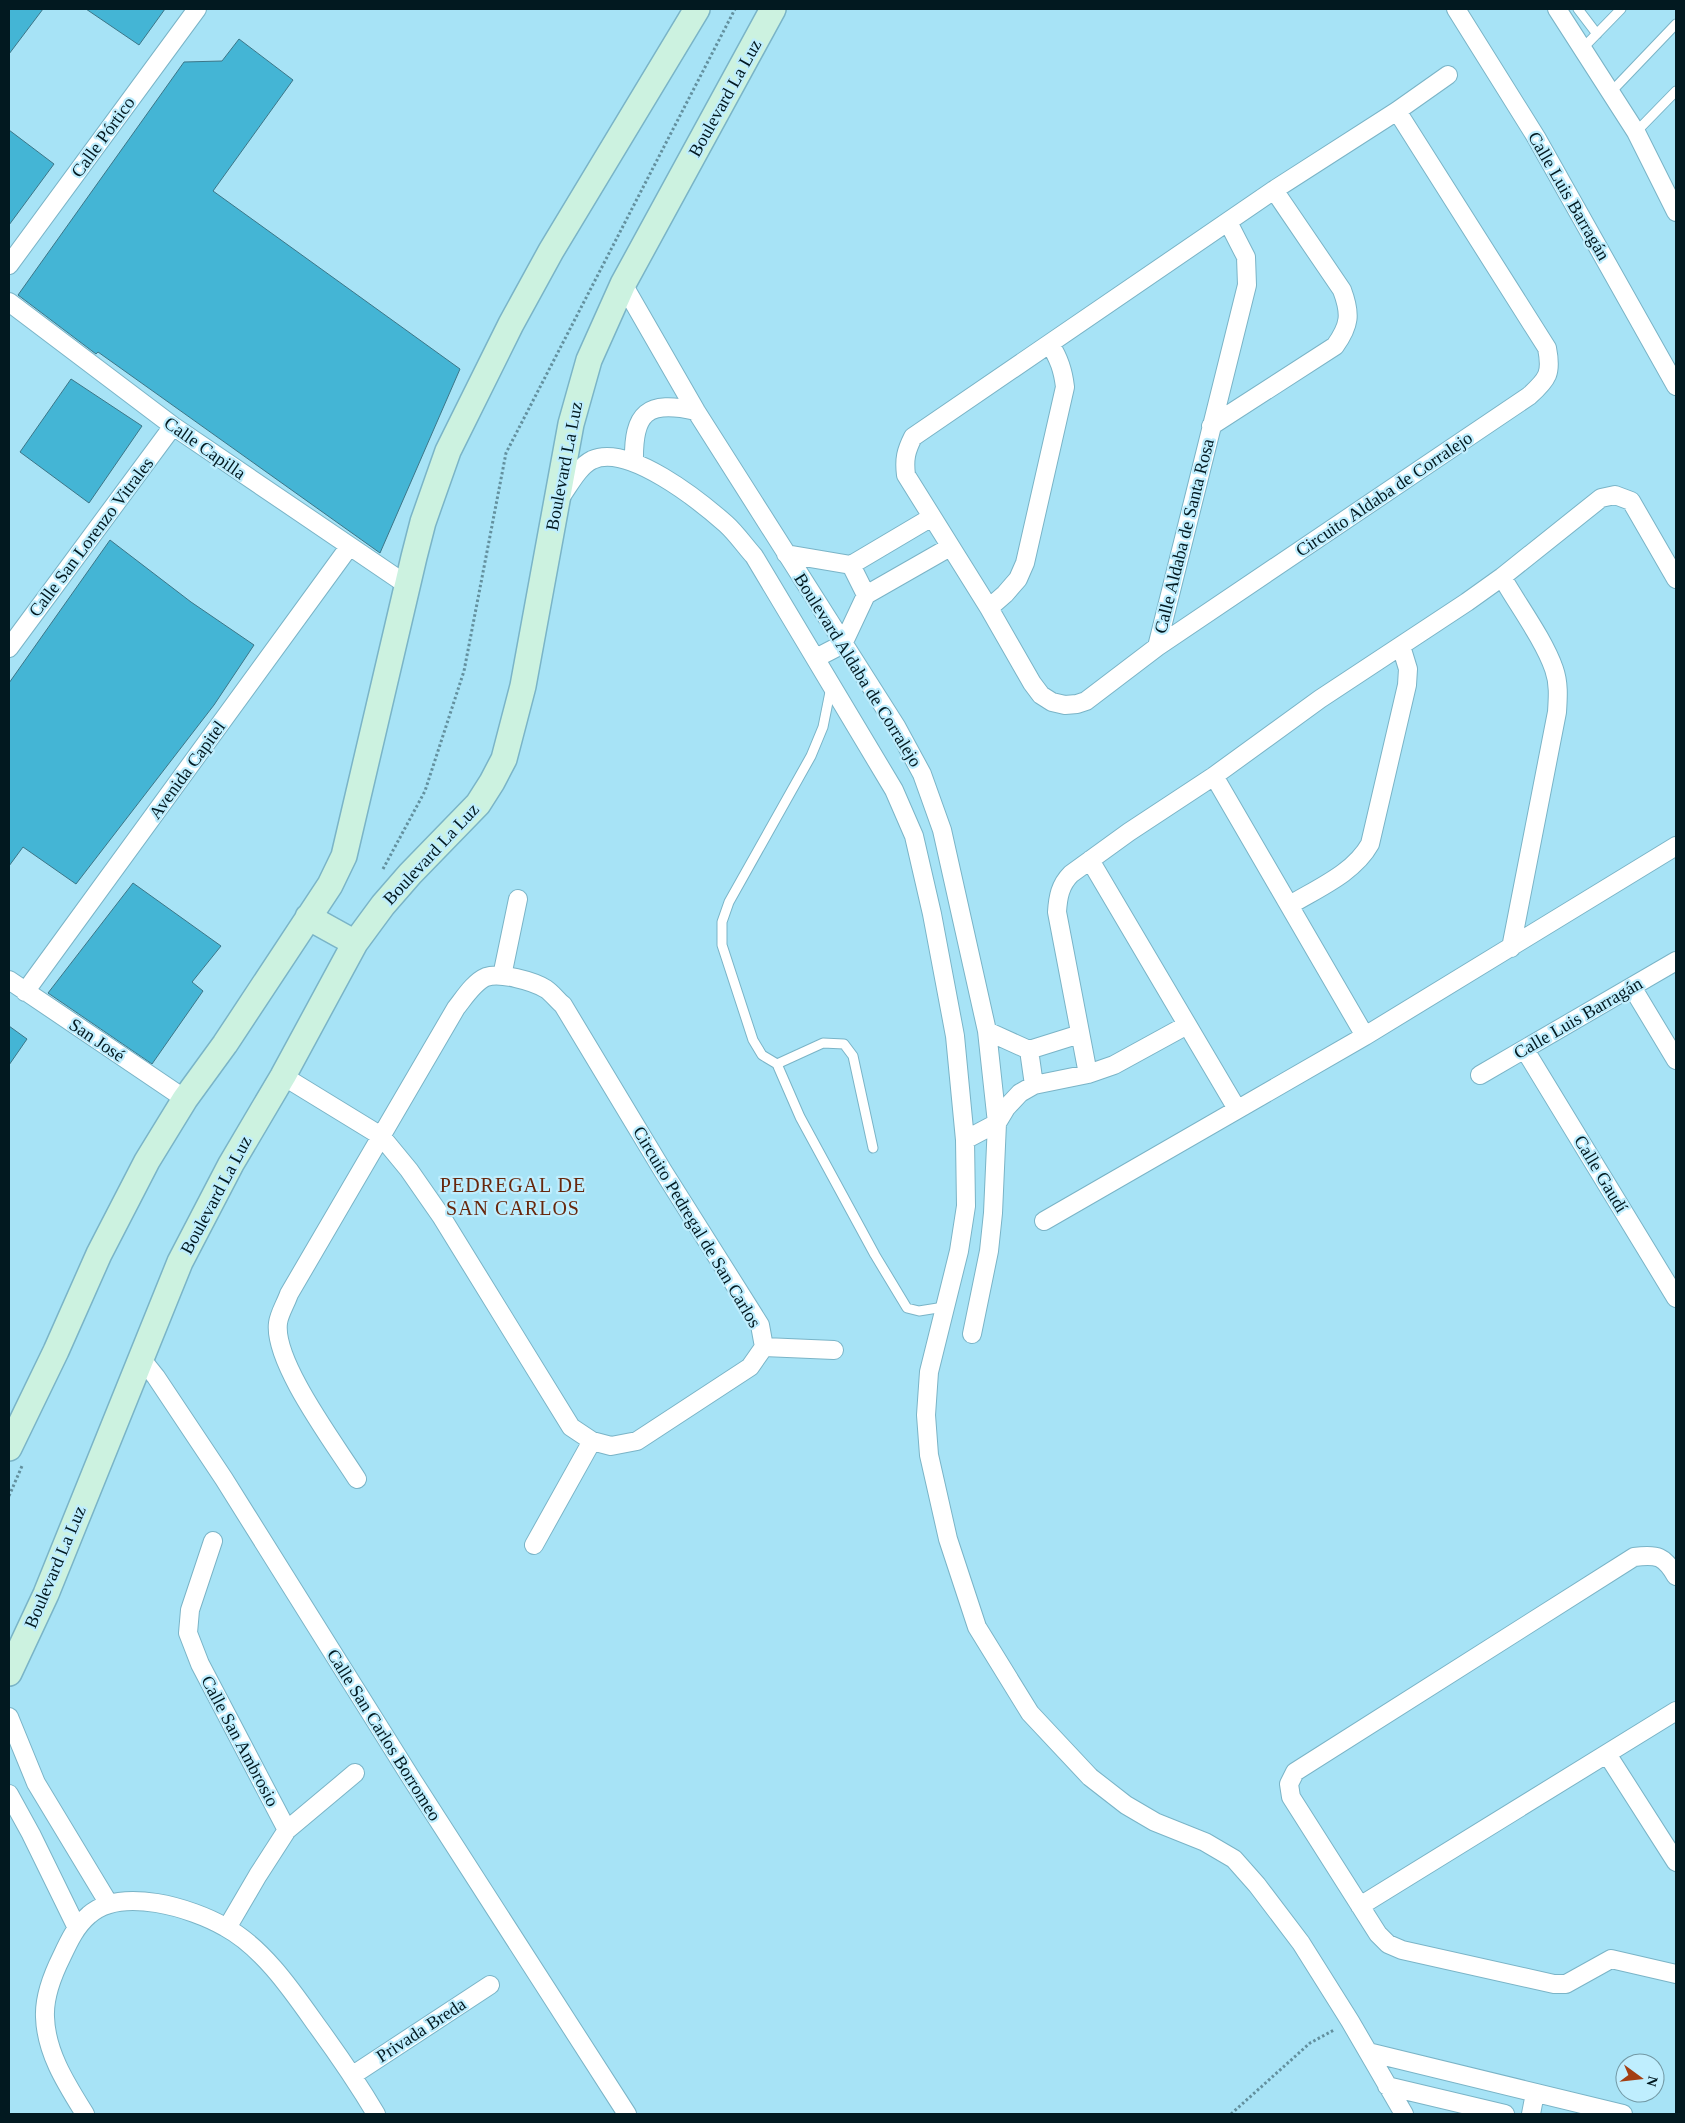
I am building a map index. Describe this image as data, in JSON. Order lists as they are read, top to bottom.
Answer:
{
  "streets": {
    "main road": ["Boulevard La Luz"],
    "street": [
      "Calle Pórtico",
      "Calle Luis Barragán",
      "Calle Capilla",
      "Circuito Aldaba de Corralejo",
      "Calle Aldaba de Santa Rosa",
      "Calle San Lorenzo Vitrales",
      "Boulevard Aldaba de Corralejo",
      "Avenida Capitel",
      "San José",
      "Calle Gaudí",
      "Circuito Pedregal de San Carlos",
      "Calle San Carlos Borromeo",
      "Calle San Ambrosio",
      "Privada Breda"
    ]
  },
  "crossings": [
    ["Boulevard La Luz", "Boulevard Aldaba de Corralejo"],
    ["Boulevard La Luz", "Circuito Pedregal de San Carlos"],
    ["Boulevard La Luz", "Calle San Carlos Borromeo"],
    ["Calle Luis Barragán", "Calle Gaudí"],
    ["Calle Capilla", "Calle San Lorenzo Vitrales"],
    ["Calle Capilla", "Avenida Capitel"],
    ["Circuito Aldaba de Corralejo", "Calle Aldaba de Santa Rosa"],
    ["Avenida Capitel", "San José"]
  ],
  "districts": ["PEDREGAL DE SAN CARLOS"],
  "north": "right"
}
